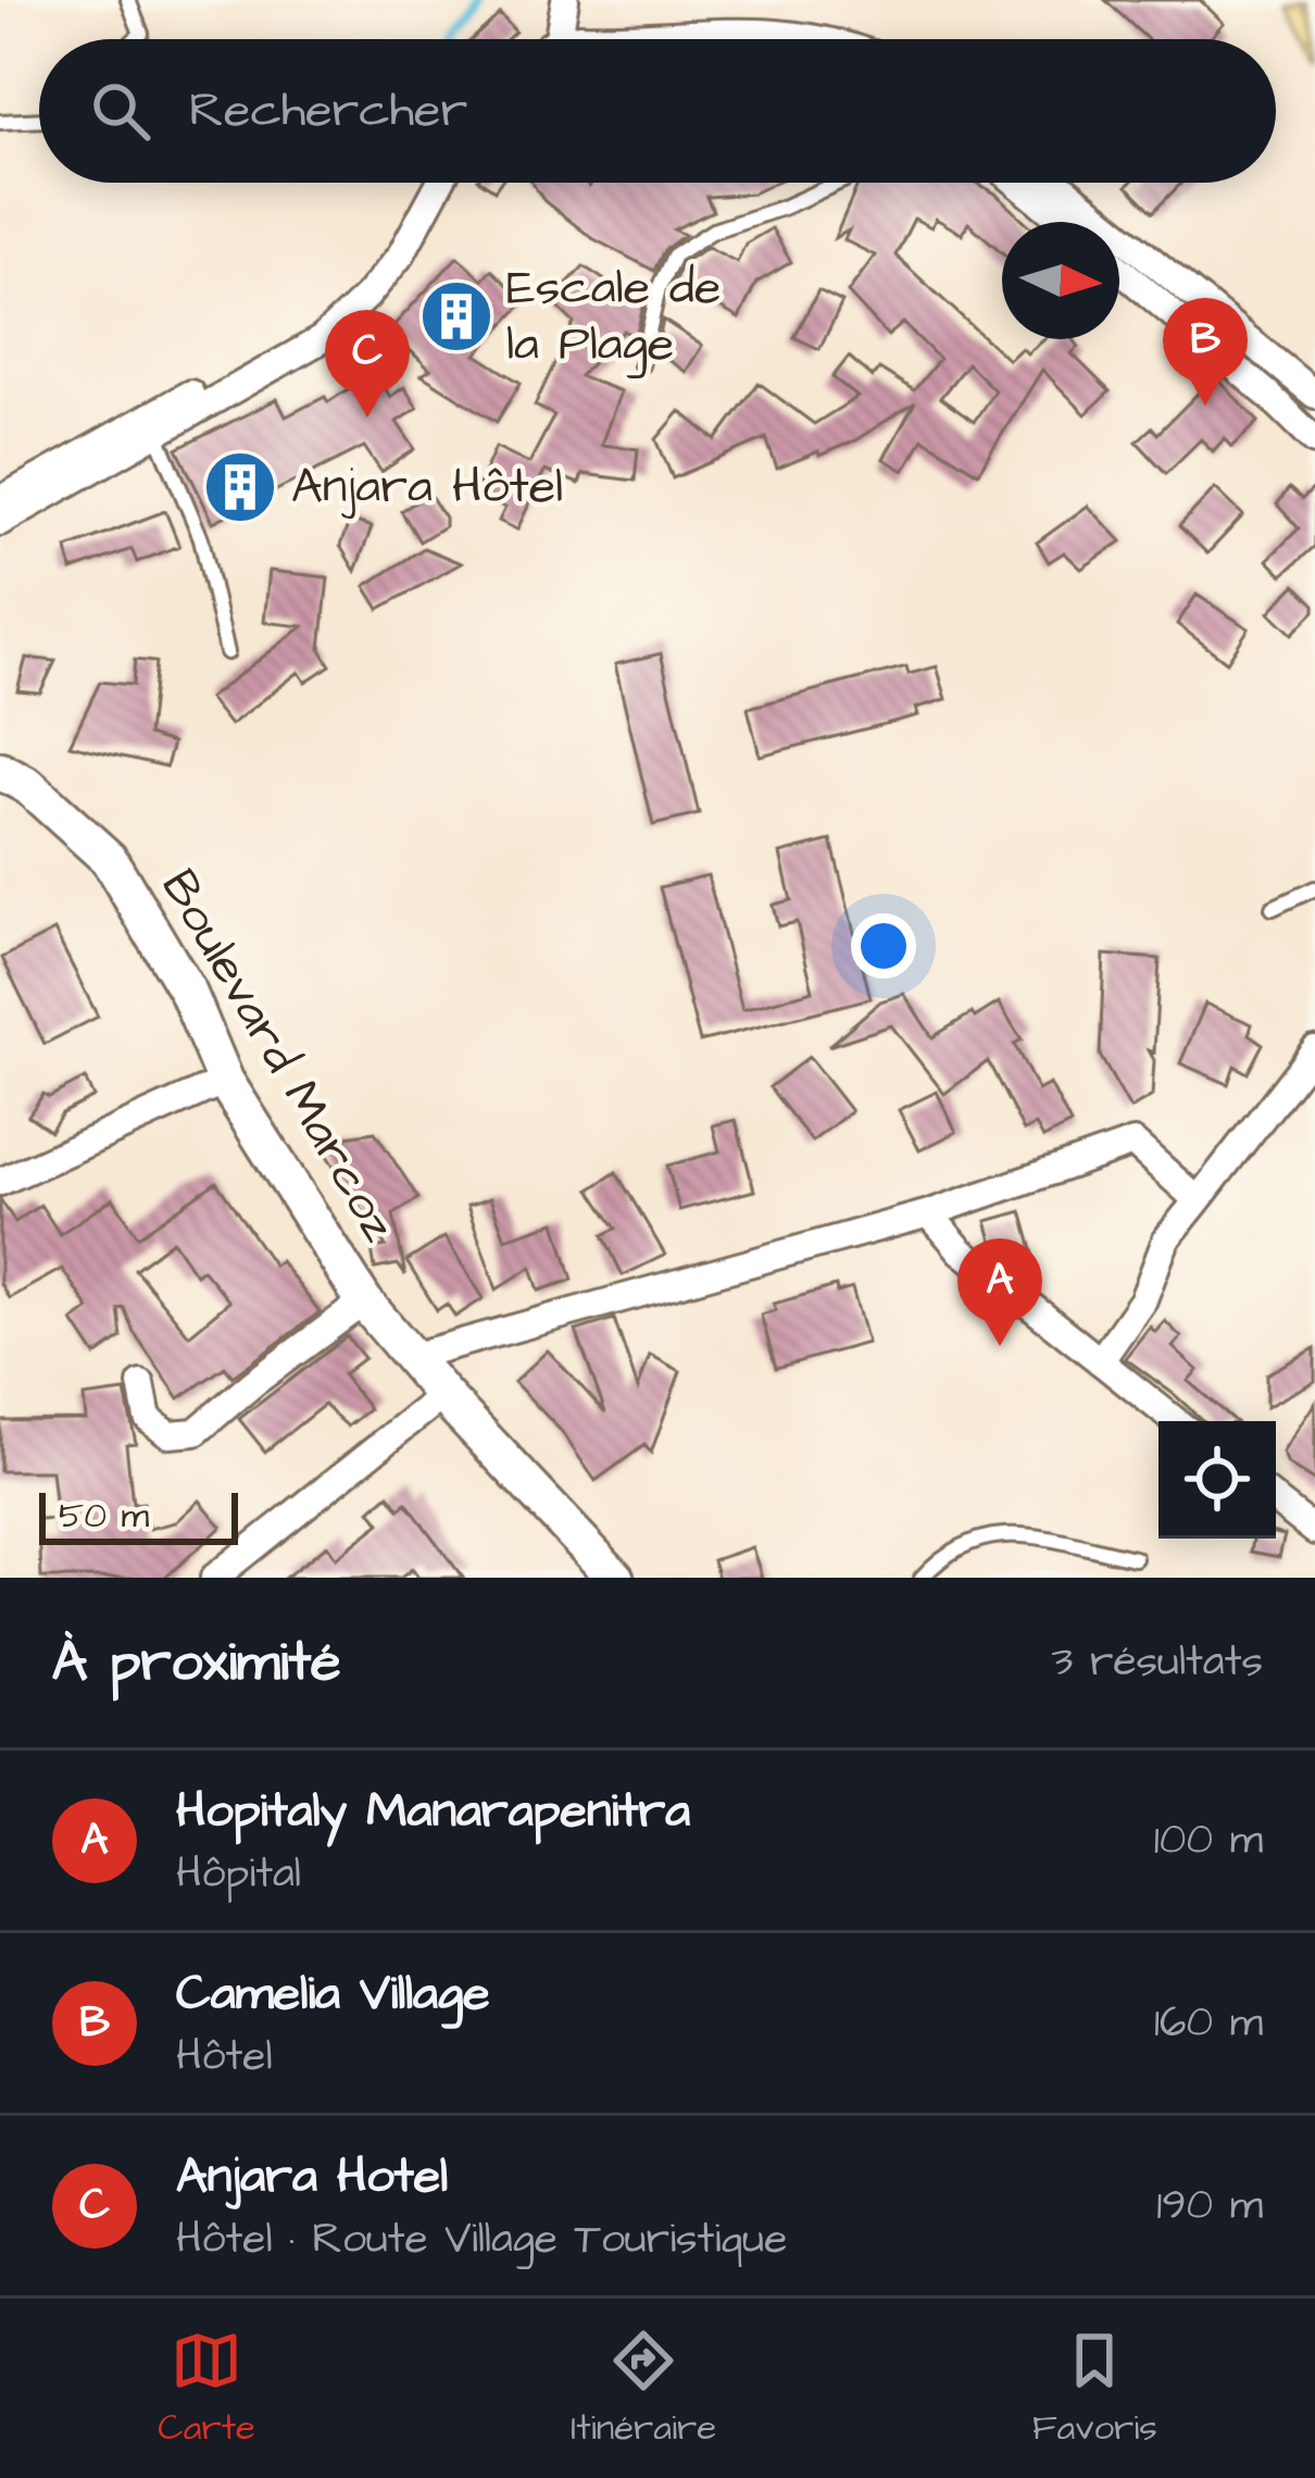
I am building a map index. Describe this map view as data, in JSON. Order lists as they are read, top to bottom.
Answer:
{
  "streets": {
    "main road": ["Boulevard Marcoz"]
  },
  "places": {
    "building": ["Escale de la Plage", "Anjara Hôtel"]
  },
  "scale_bar": "50 m",
  "north": "right",
  "page": {
    "search": "Rechercher",
    "pins": ["B", "C", "A"],
    "scale": "50 m",
    "heading": ["À proximité", "3 résultats"],
    "list": [
      {
        "mark": "A",
        "name": "Hopitaly Manarapenitra",
        "note": "Hôpital",
        "value": "100 m"
      },
      {
        "mark": "B",
        "name": "Camelia Village",
        "note": "Hôtel",
        "value": "160 m"
      },
      {
        "mark": "C",
        "name": "Anjara Hotel",
        "note": "Hôtel · Route Village Touristique",
        "value": "190 m"
      }
    ],
    "nav": ["Carte", "Itinéraire", "Favoris"]
  }
}
